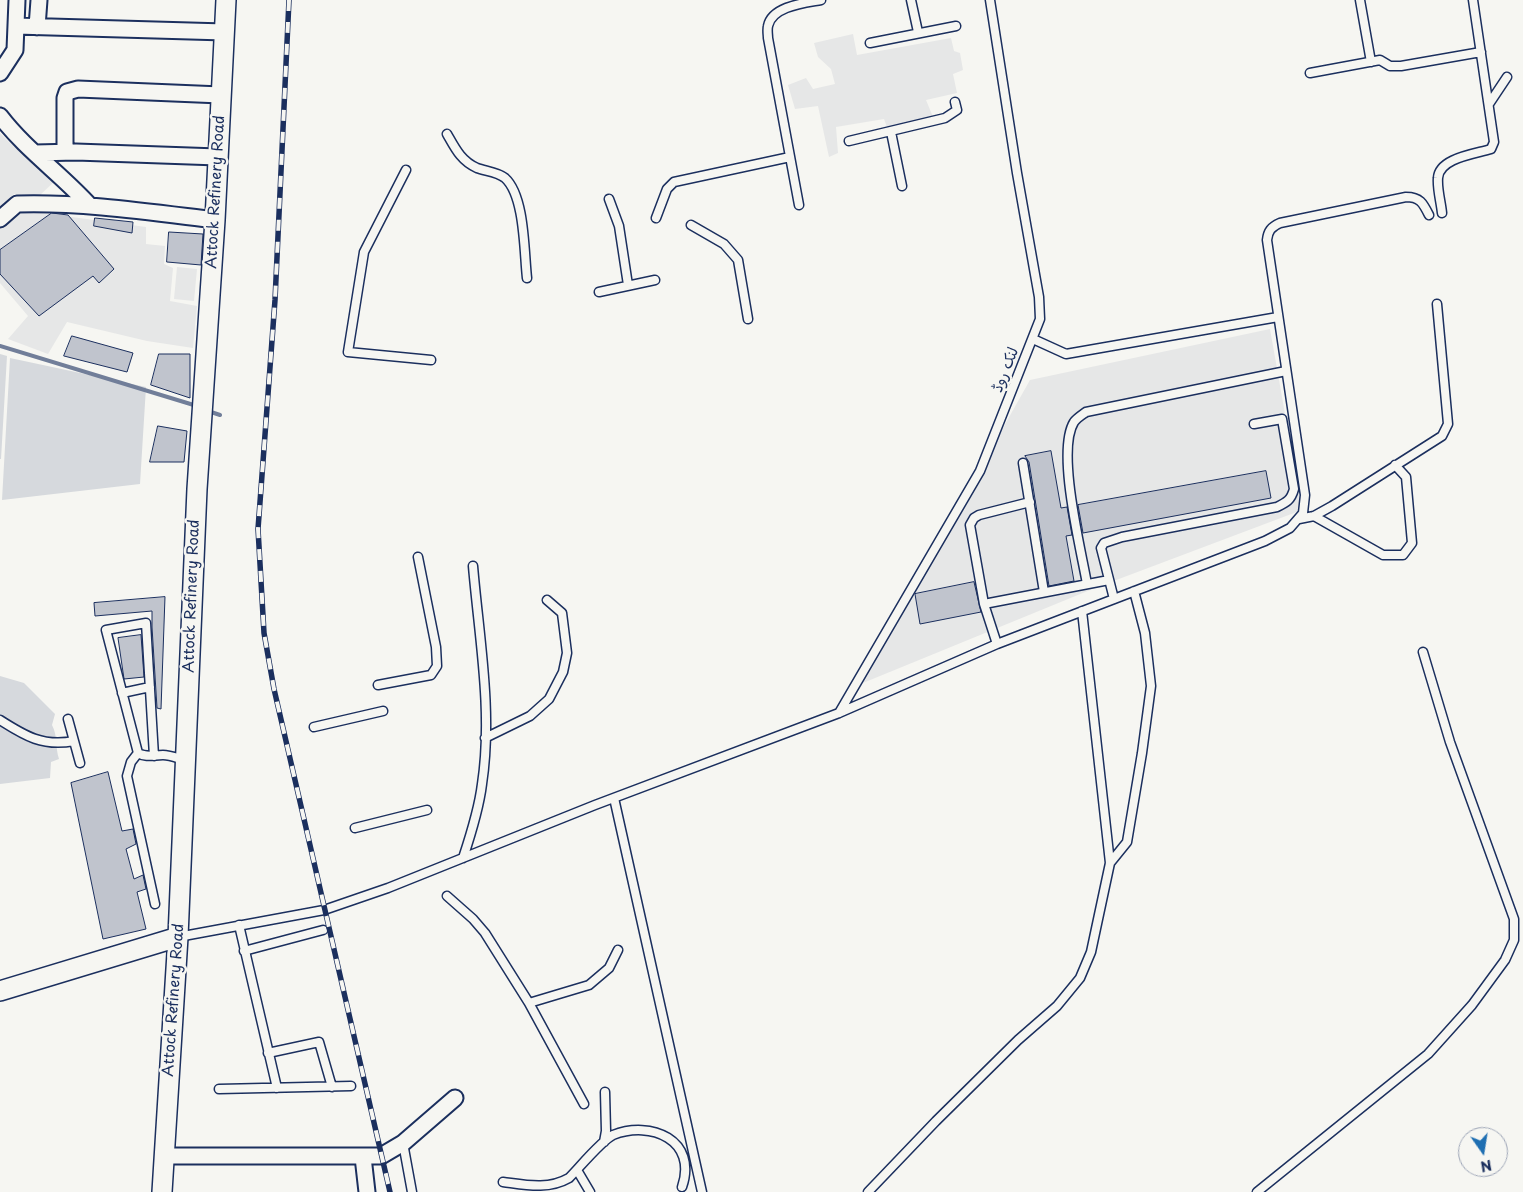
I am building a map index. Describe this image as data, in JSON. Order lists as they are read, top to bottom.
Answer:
{
  "streets": {
    "street": ["Attock Refinery Road"],
    "lane": ["لنک روڈ"]
  },
  "north": "bottom"
}
